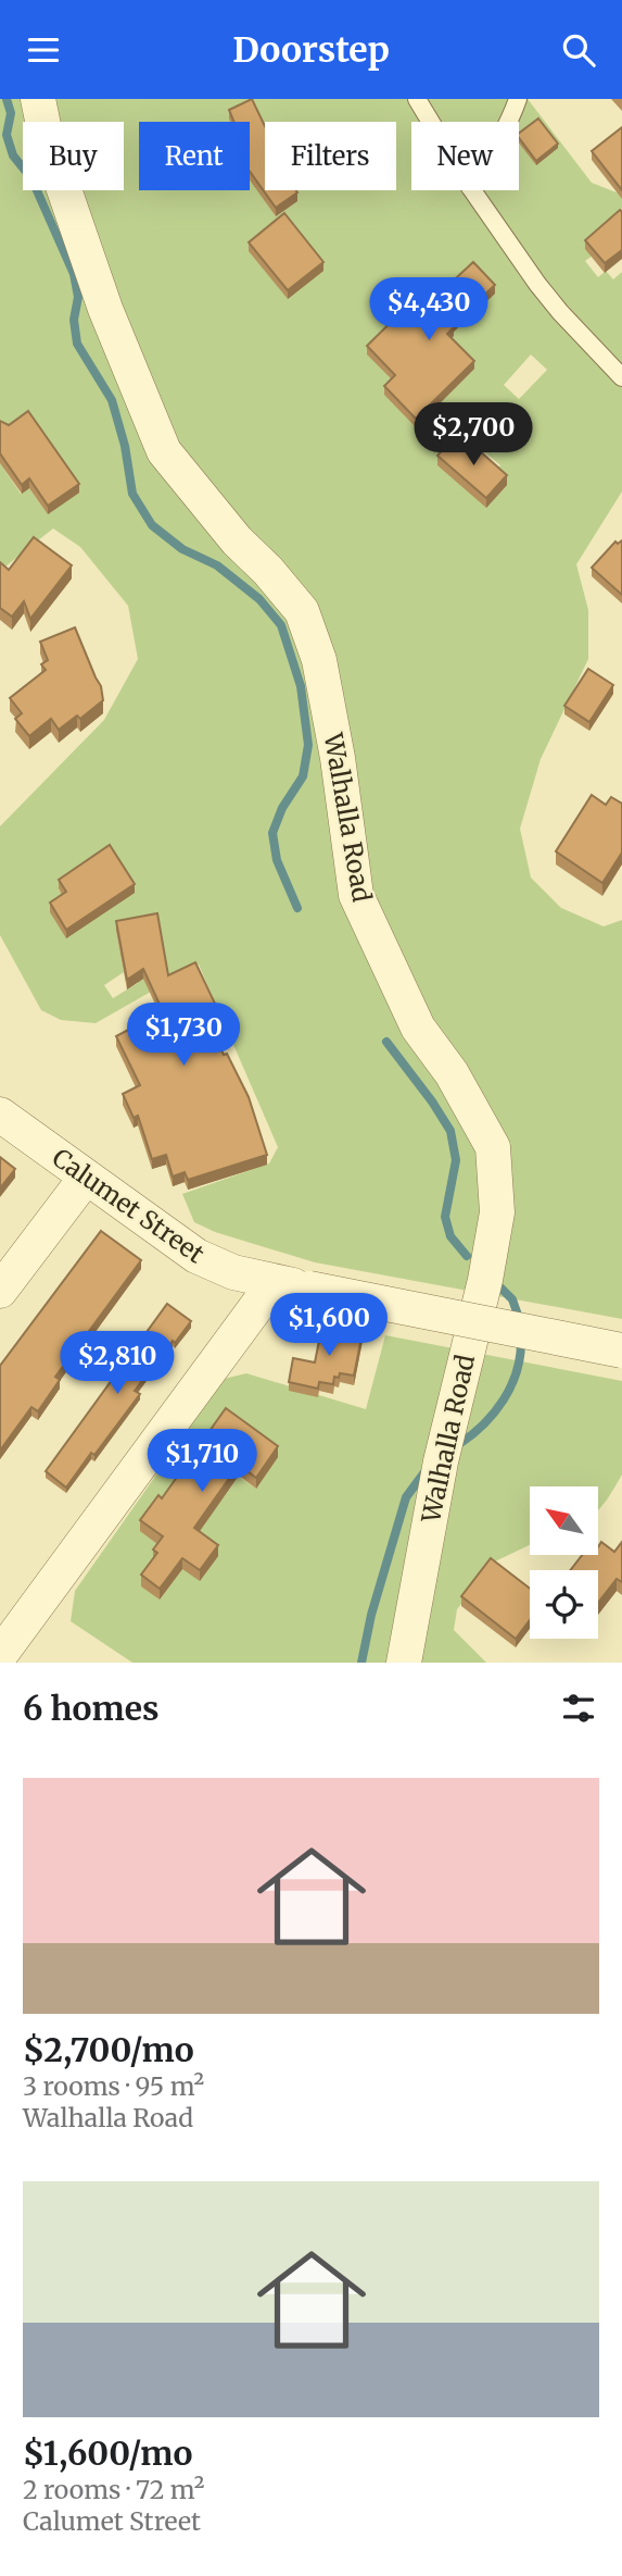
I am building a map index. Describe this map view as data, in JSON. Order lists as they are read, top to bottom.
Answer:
{
  "streets": {
    "street": ["Walhalla Road", "Calumet Street"]
  },
  "north": "top left",
  "page": {
    "header": "Doorstep",
    "chip": [
      "Buy",
      "Rent",
      "Filters",
      "New"
    ],
    "price": [
      "$4,430",
      "$2,700",
      "$1,730",
      "$1,600",
      "$2,810",
      "$1,710"
    ],
    "heading": "6 homes",
    "list": [
      {
        "name": "$2,700/mo",
        "note": "3 rooms · 95 m² · Walhalla Road"
      },
      {
        "name": "$1,600/mo",
        "note": "2 rooms · 72 m² · Calumet Street"
      }
    ]
  }
}
